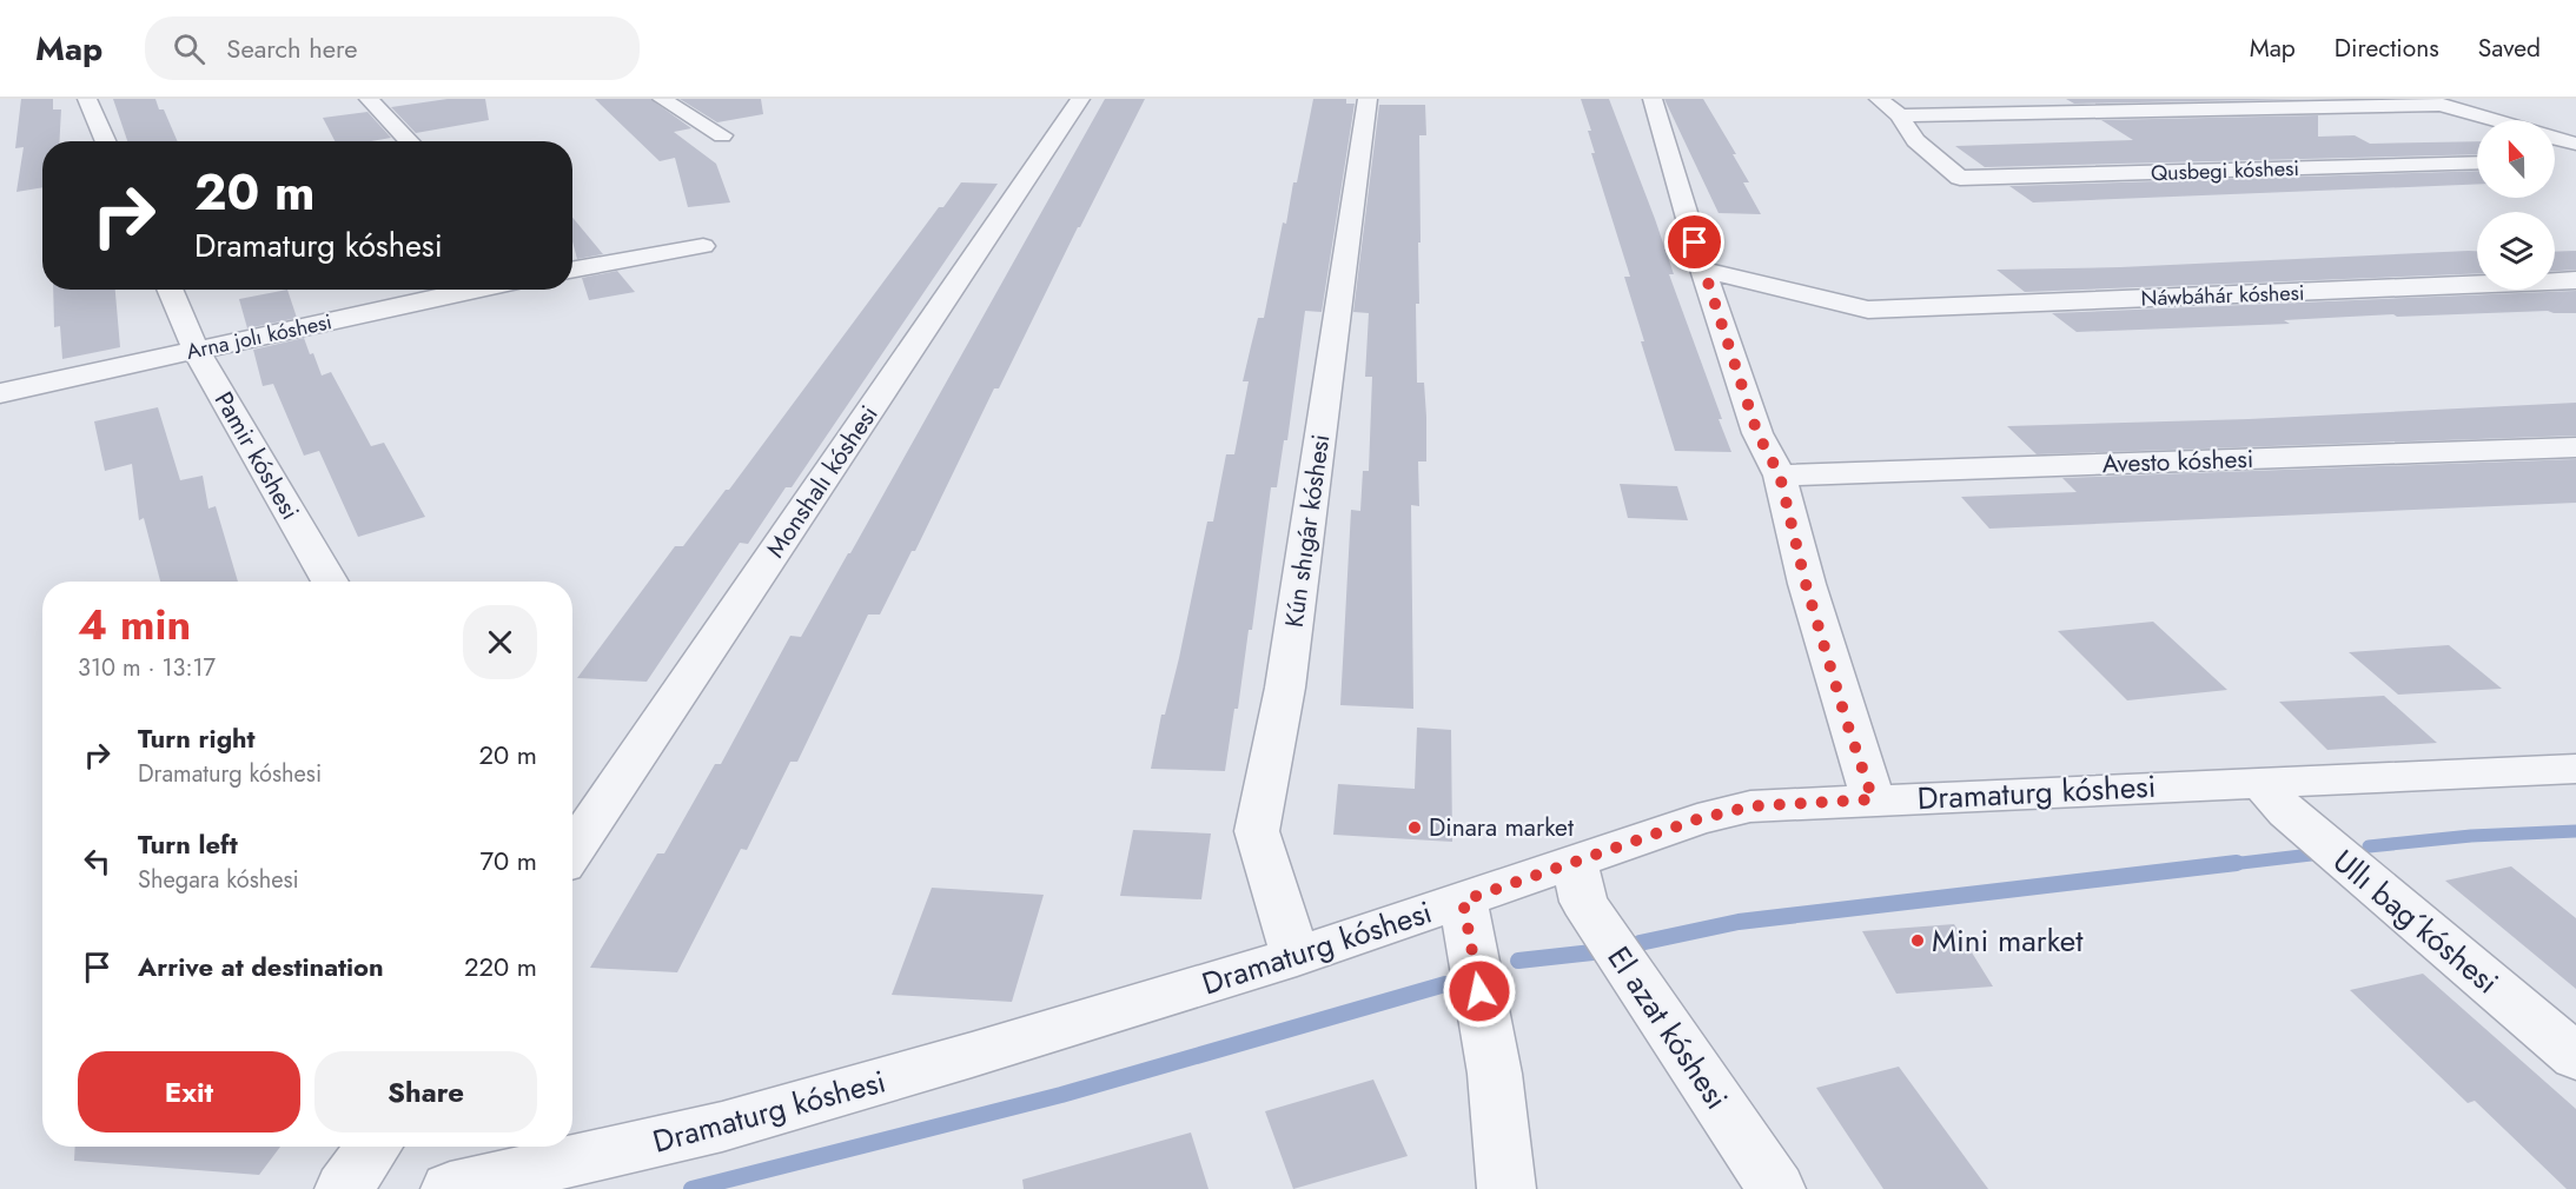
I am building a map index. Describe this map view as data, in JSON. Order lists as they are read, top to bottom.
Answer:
{
  "streets": {
    "street": [
      "Qusbegi kóshesi",
      "Náwbáhár kóshesi",
      "Arna jolı kóshesi",
      "Pamir kóshesi",
      "Avesto kóshesi",
      "Monshalı kóshesi",
      "Kún shıǵar kóshesi",
      "Dramaturg kóshesi",
      "Ullı baǵ kóshesi",
      "El azat kóshesi"
    ]
  },
  "crossings": [
    ["Arna jolı kóshesi", "Pamir kóshesi"],
    ["Kún shıǵar kóshesi", "Dramaturg kóshesi"],
    ["Dramaturg kóshesi", "Ullı baǵ kóshesi"],
    ["Dramaturg kóshesi", "El azat kóshesi"]
  ],
  "places": ["Dinara market", "Mini market"],
  "north": "top",
  "page": {
    "header": "Map",
    "search": "Search here",
    "nav": ["Map", "Directions", "Saved"],
    "turn": ["20 m", "Dramaturg kóshesi"],
    "heading": ["4 min", "310 m · 13:17"],
    "list": [
      {
        "name": "Turn right",
        "note": "Dramaturg kóshesi",
        "value": "20 m"
      },
      {
        "name": "Turn left",
        "note": "Shegara kóshesi",
        "value": "70 m"
      },
      {
        "name": "Arrive at destination",
        "value": "220 m"
      }
    ],
    "buttons": ["Exit", "Share"]
  }
}
